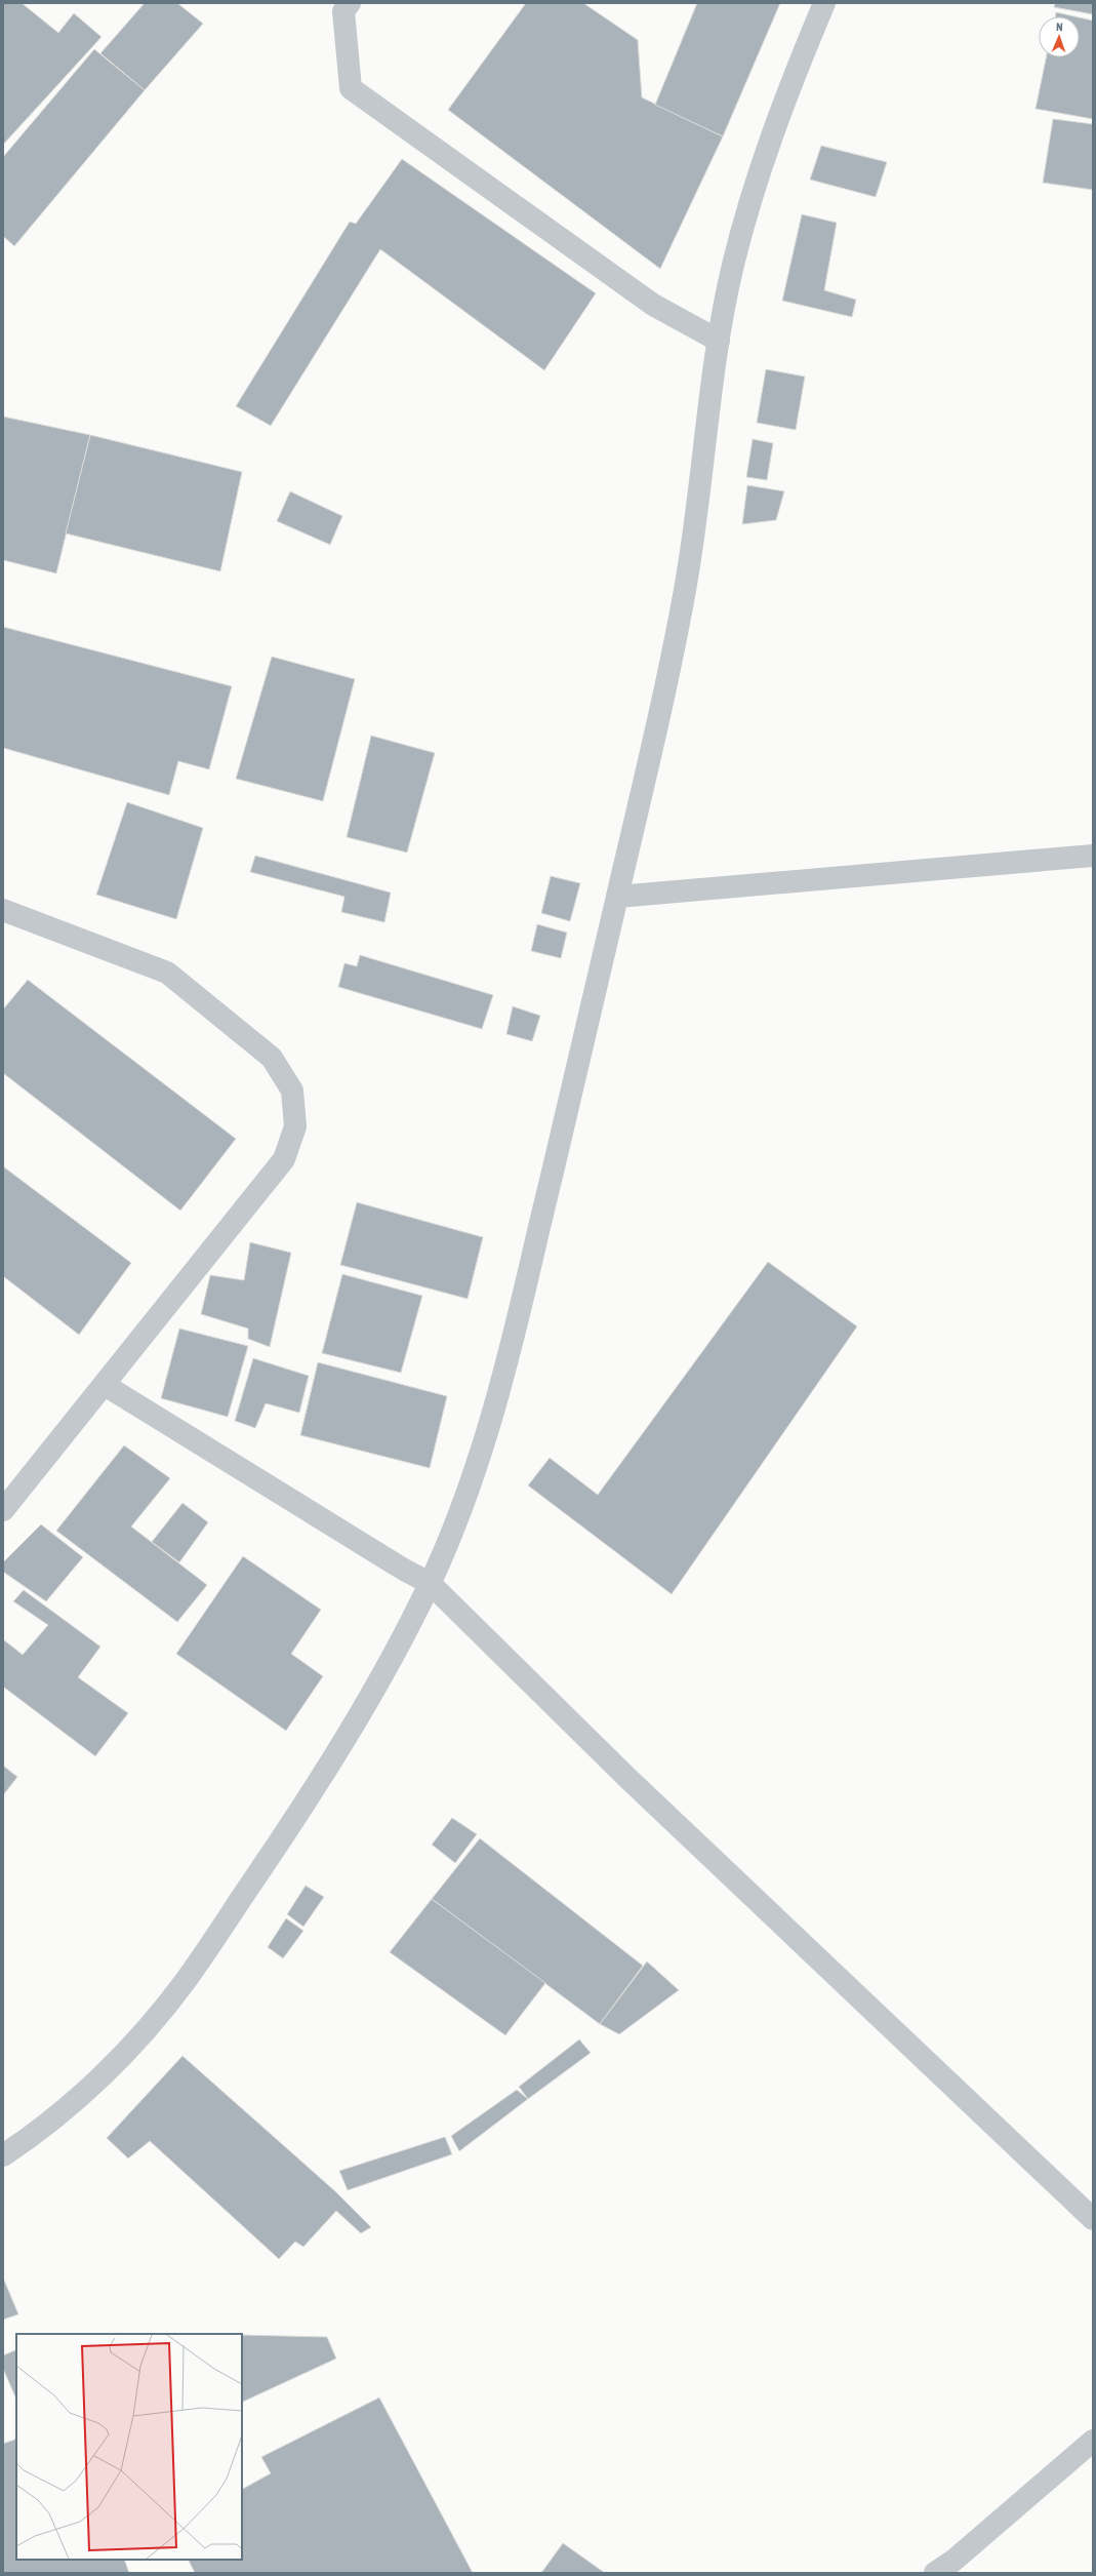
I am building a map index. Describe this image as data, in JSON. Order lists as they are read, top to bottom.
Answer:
{
  "north": "top"
}
